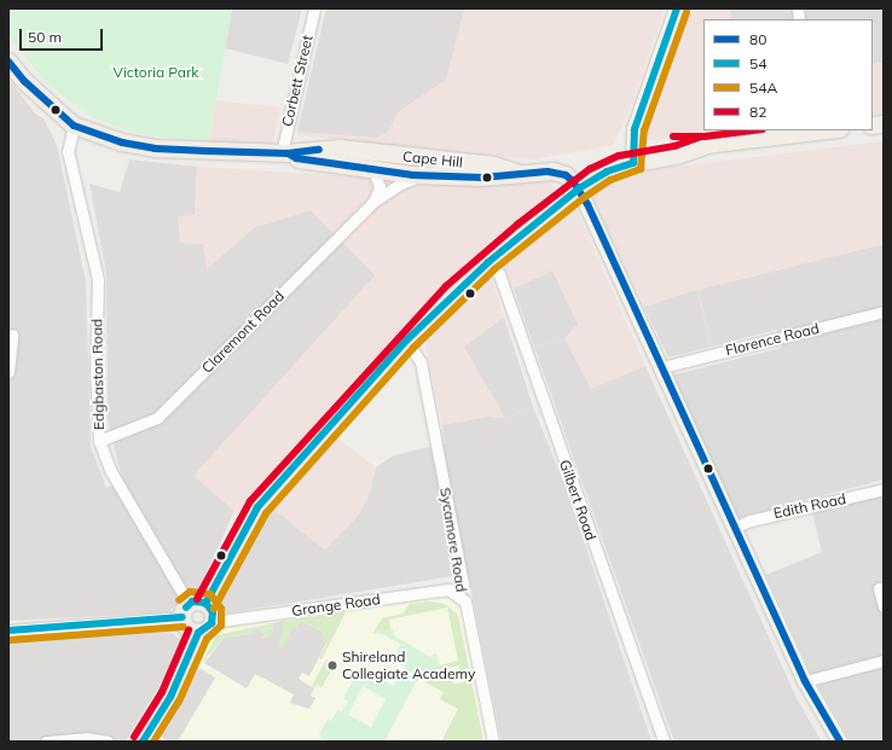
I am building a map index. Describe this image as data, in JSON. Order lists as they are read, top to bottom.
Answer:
{
  "streets": {
    "main road": ["Cape Hill"],
    "street": [
      "Corbett Street",
      "Claremont Road",
      "Florence Road",
      "Edgbaston Road",
      "Gilbert Road",
      "Edith Road",
      "Sycamore Road",
      "Grange Road"
    ]
  },
  "crossings": [
    ["Corbett Street", "Cape Hill"],
    ["Cape Hill", "Claremont Road"],
    ["Cape Hill", "Edgbaston Road"],
    ["Claremont Road", "Edgbaston Road"],
    ["Sycamore Road", "Grange Road"]
  ],
  "parks": ["Victoria Park"],
  "places": ["Shireland Collegiate Academy"],
  "lines": [
    "transit line 54",
    "transit line 54A",
    "transit line 80",
    "transit line 82"
  ],
  "legend": [
    "80",
    "54",
    "54A",
    "82"
  ],
  "scale_bar": "50 m"
}
